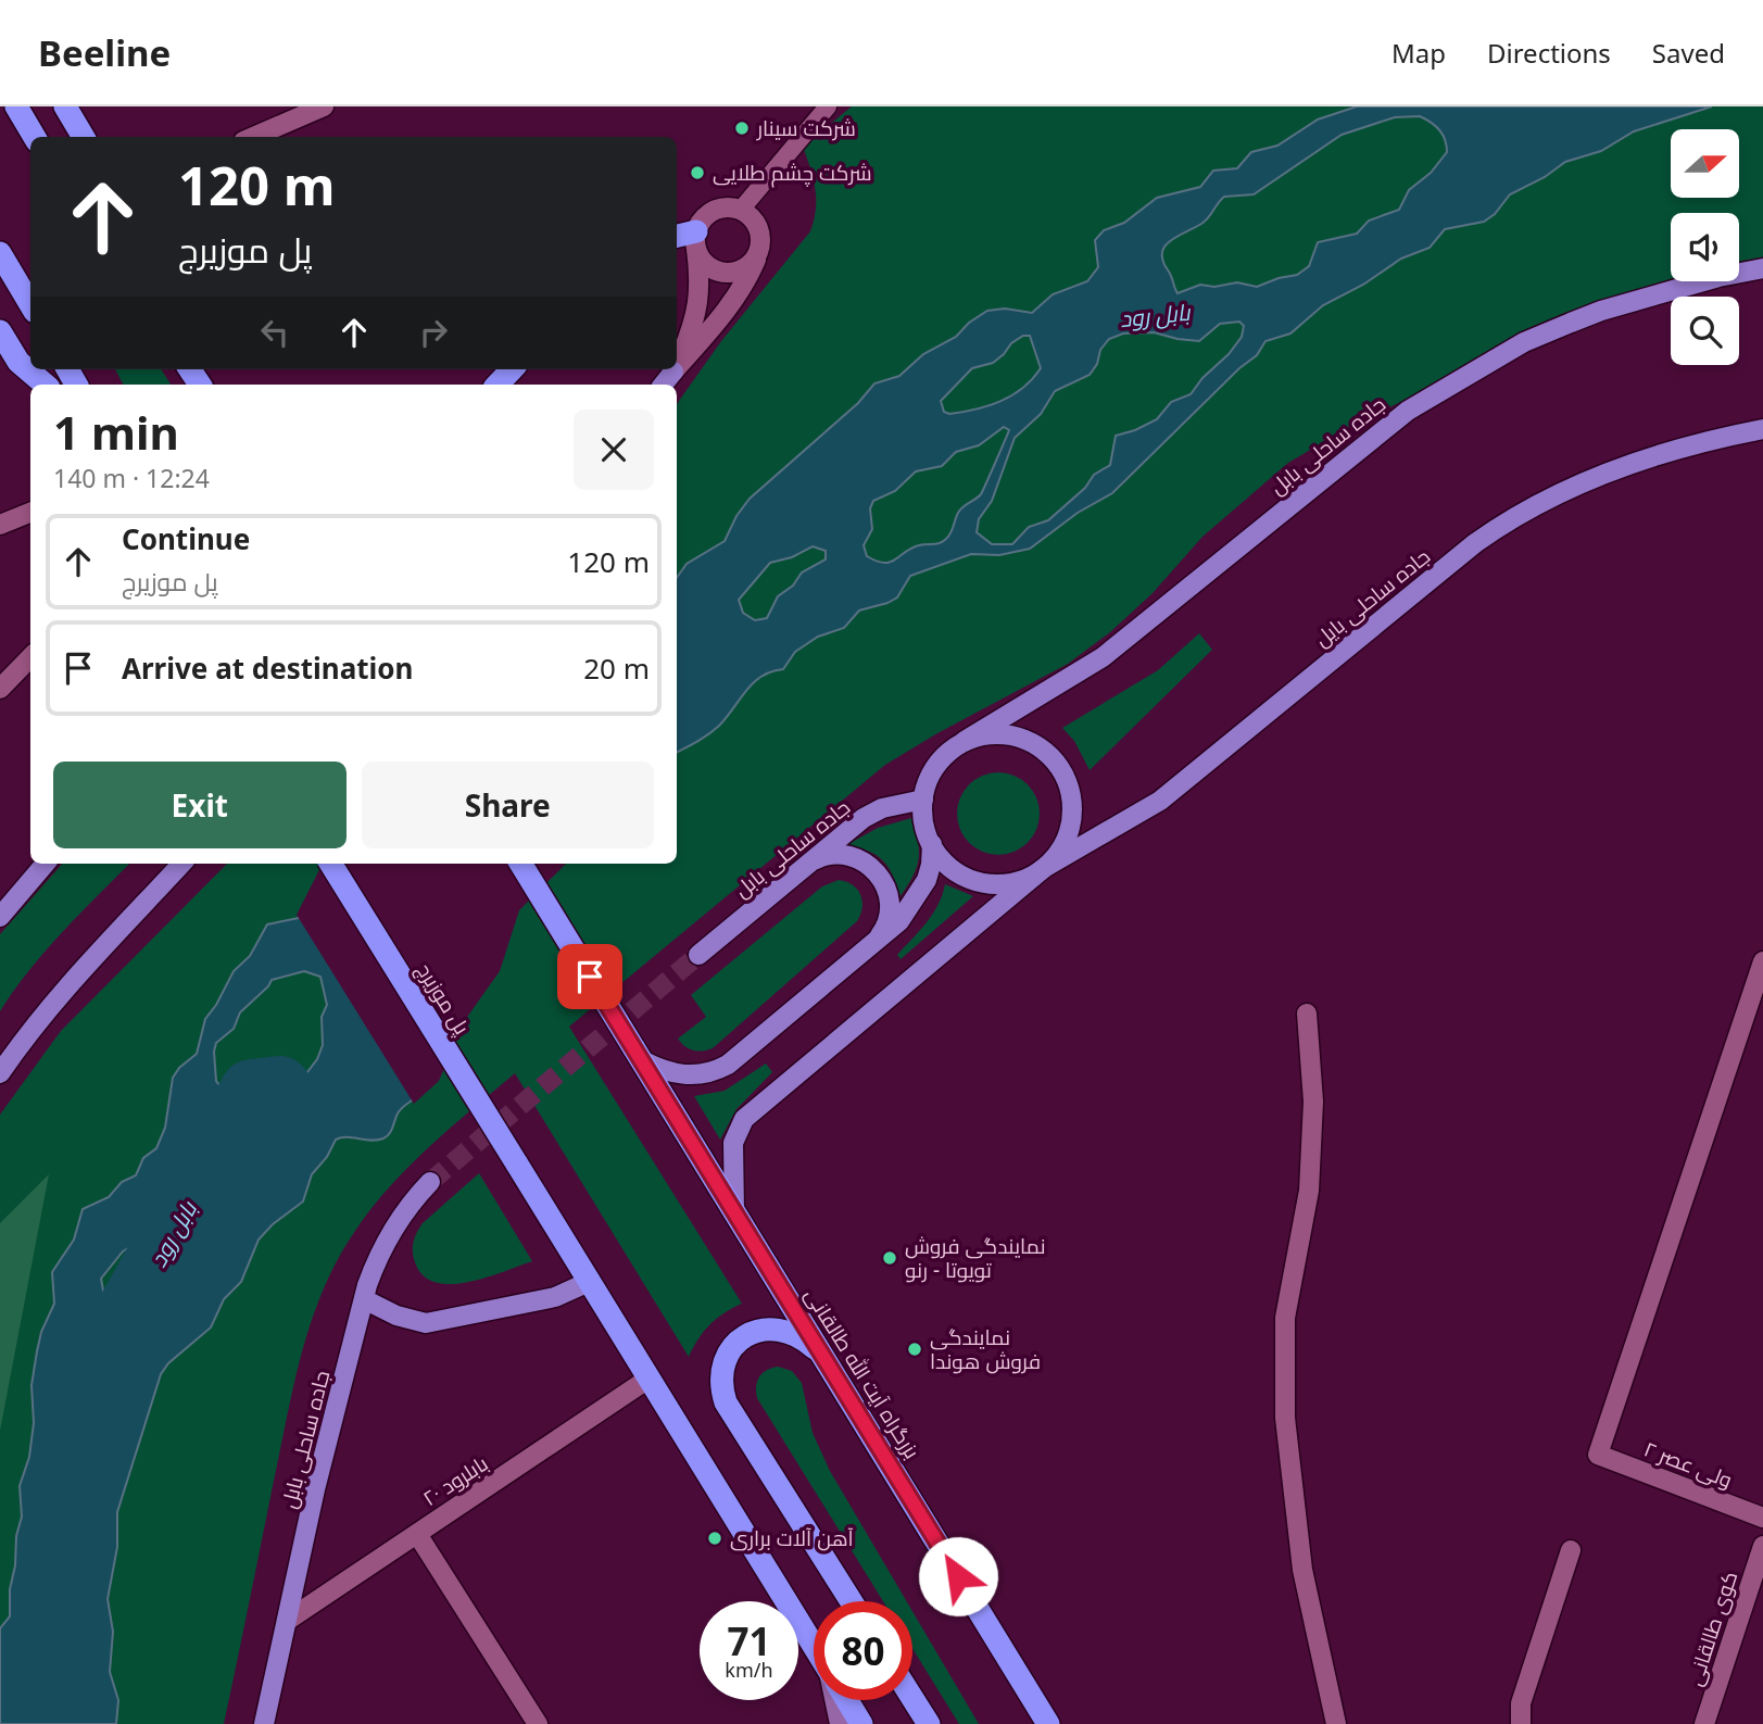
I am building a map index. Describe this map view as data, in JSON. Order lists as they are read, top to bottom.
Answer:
{
  "streets": {
    "highway": ["پل موزیرج", "بزرگراه آیت الله طالقانی"],
    "main road": ["جاده ساحلی بابل", "جاده ساحلی بایل"],
    "street": ["ولی عصر ۲", "بابلرود ۲۰", "کوی طالقانی"]
  },
  "crossings": [
    ["جاده ساحلی بابل", "جاده ساحلی بایل"],
    ["جاده ساحلی بابل", "بابلرود ۲۰"]
  ],
  "water": ["بابل رود"],
  "places": [
    "شرکت سینار",
    "شرکت چشم طلایی",
    "نمایندگی فروش تویوتا - رنو",
    "نمایندگی فروش هوندا",
    "آهن آلات براری"
  ],
  "north": "right",
  "page": {
    "header": "Beeline",
    "nav": ["Map", "Directions", "Saved"],
    "turn": ["120 m", "پل موزیرج"],
    "heading": ["1 min", "140 m · 12:24"],
    "list": [
      {
        "name": "Continue",
        "note": "پل موزیرج",
        "value": "120 m"
      },
      {
        "name": "Arrive at destination",
        "value": "20 m"
      }
    ],
    "buttons": ["Exit", "Share"],
    "speed": "71 km/h",
    "limit": "80"
  }
}
